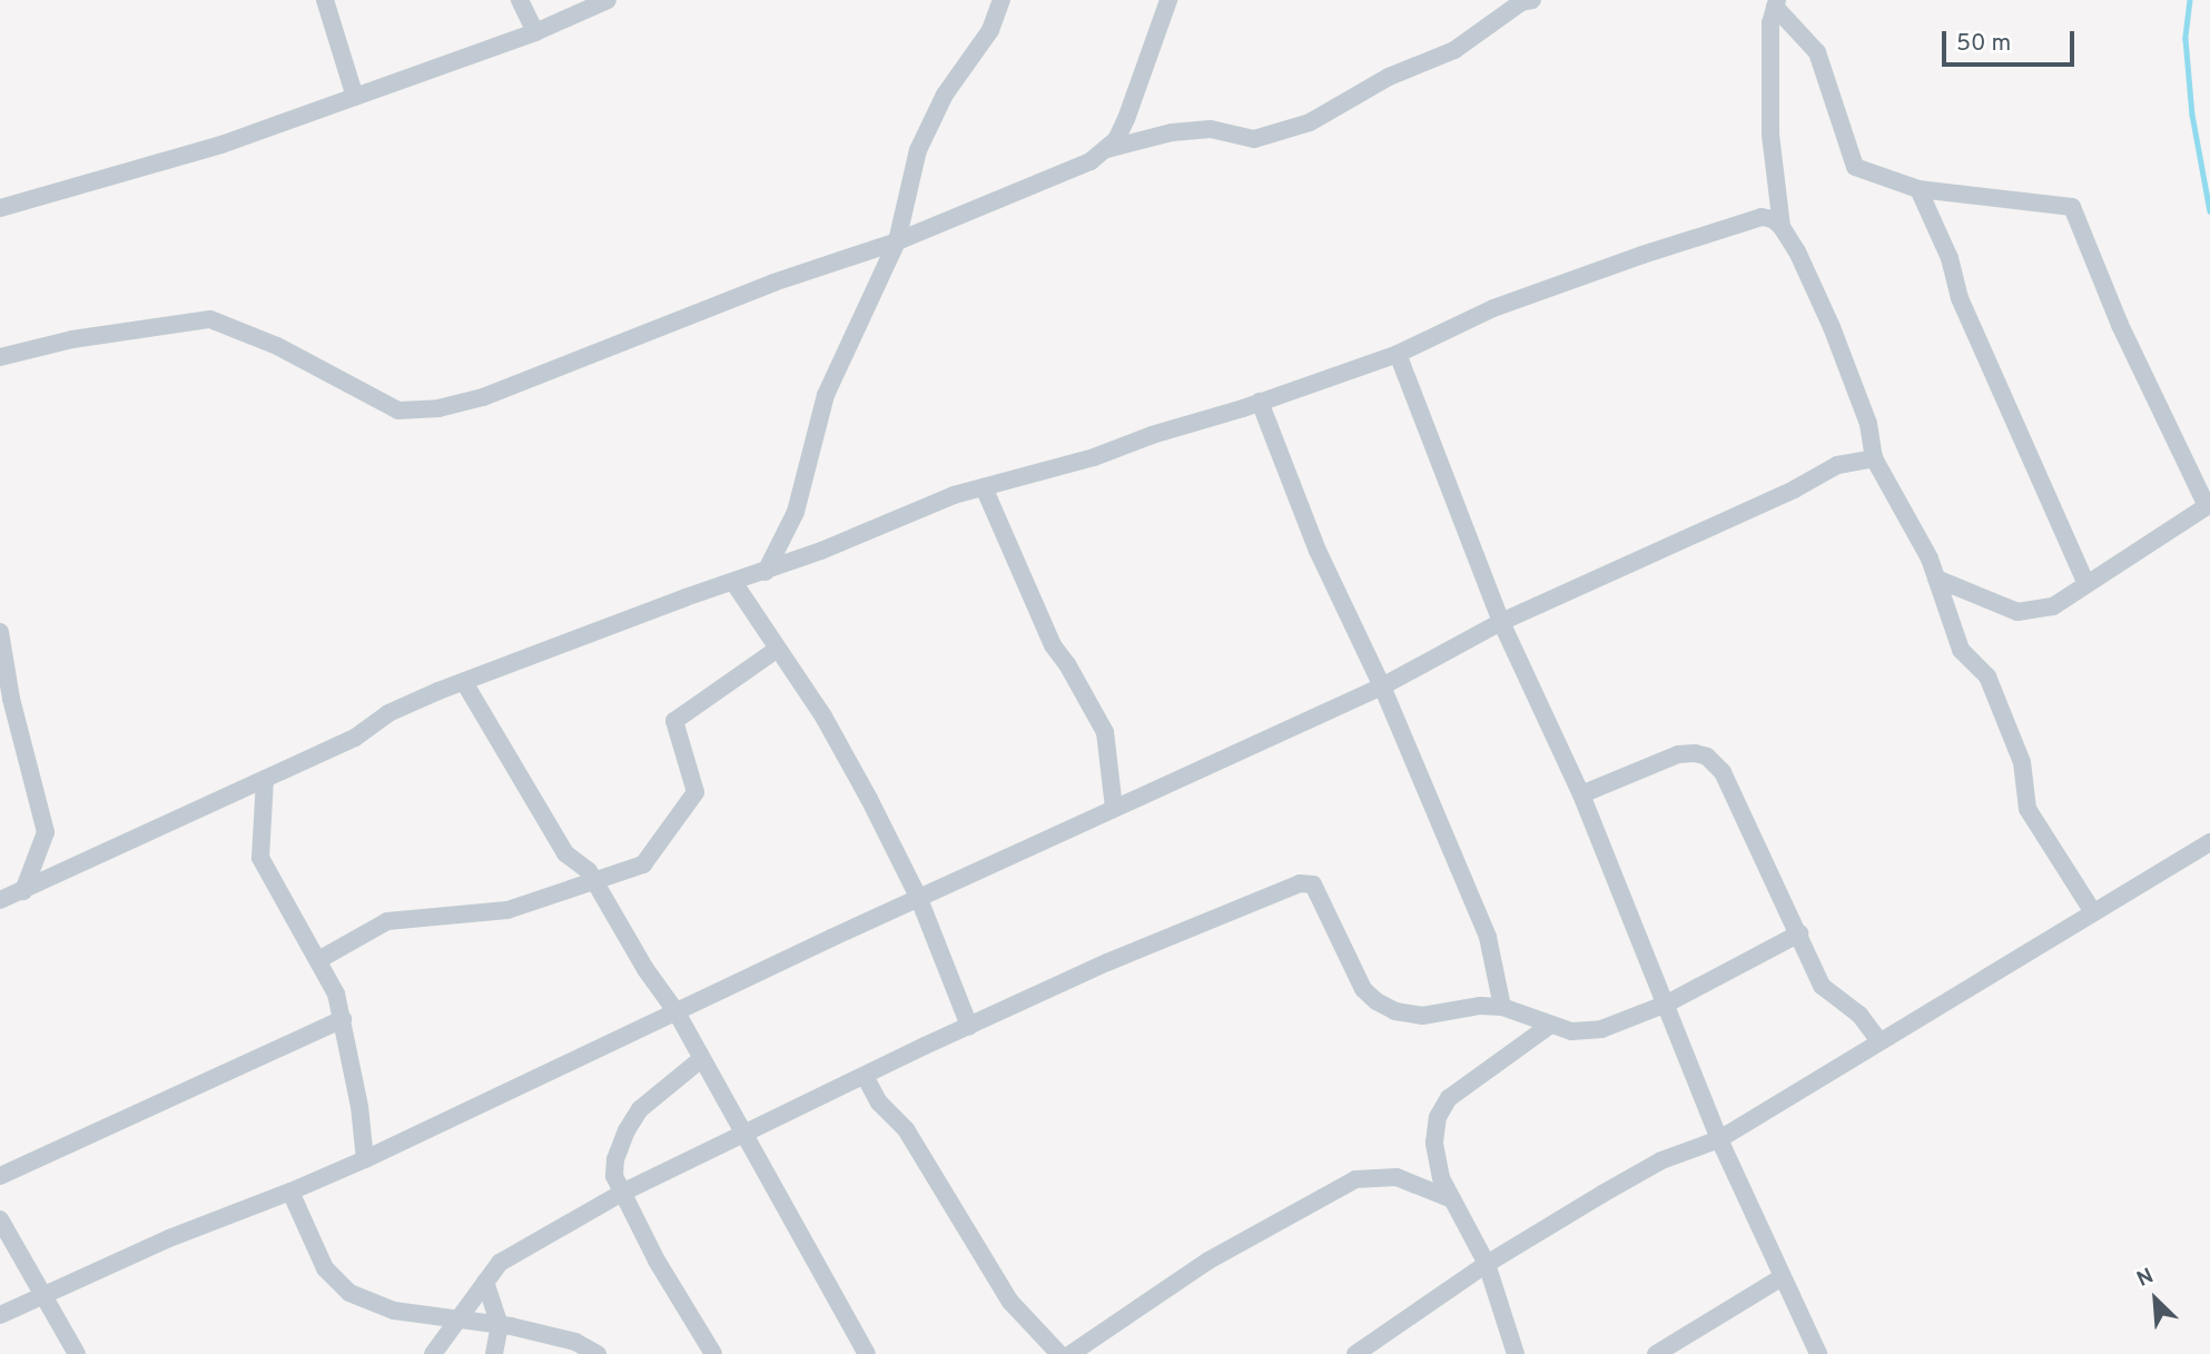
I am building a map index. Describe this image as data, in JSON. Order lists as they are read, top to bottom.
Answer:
{
  "scale_bar": "50 m",
  "north": "top left"
}
